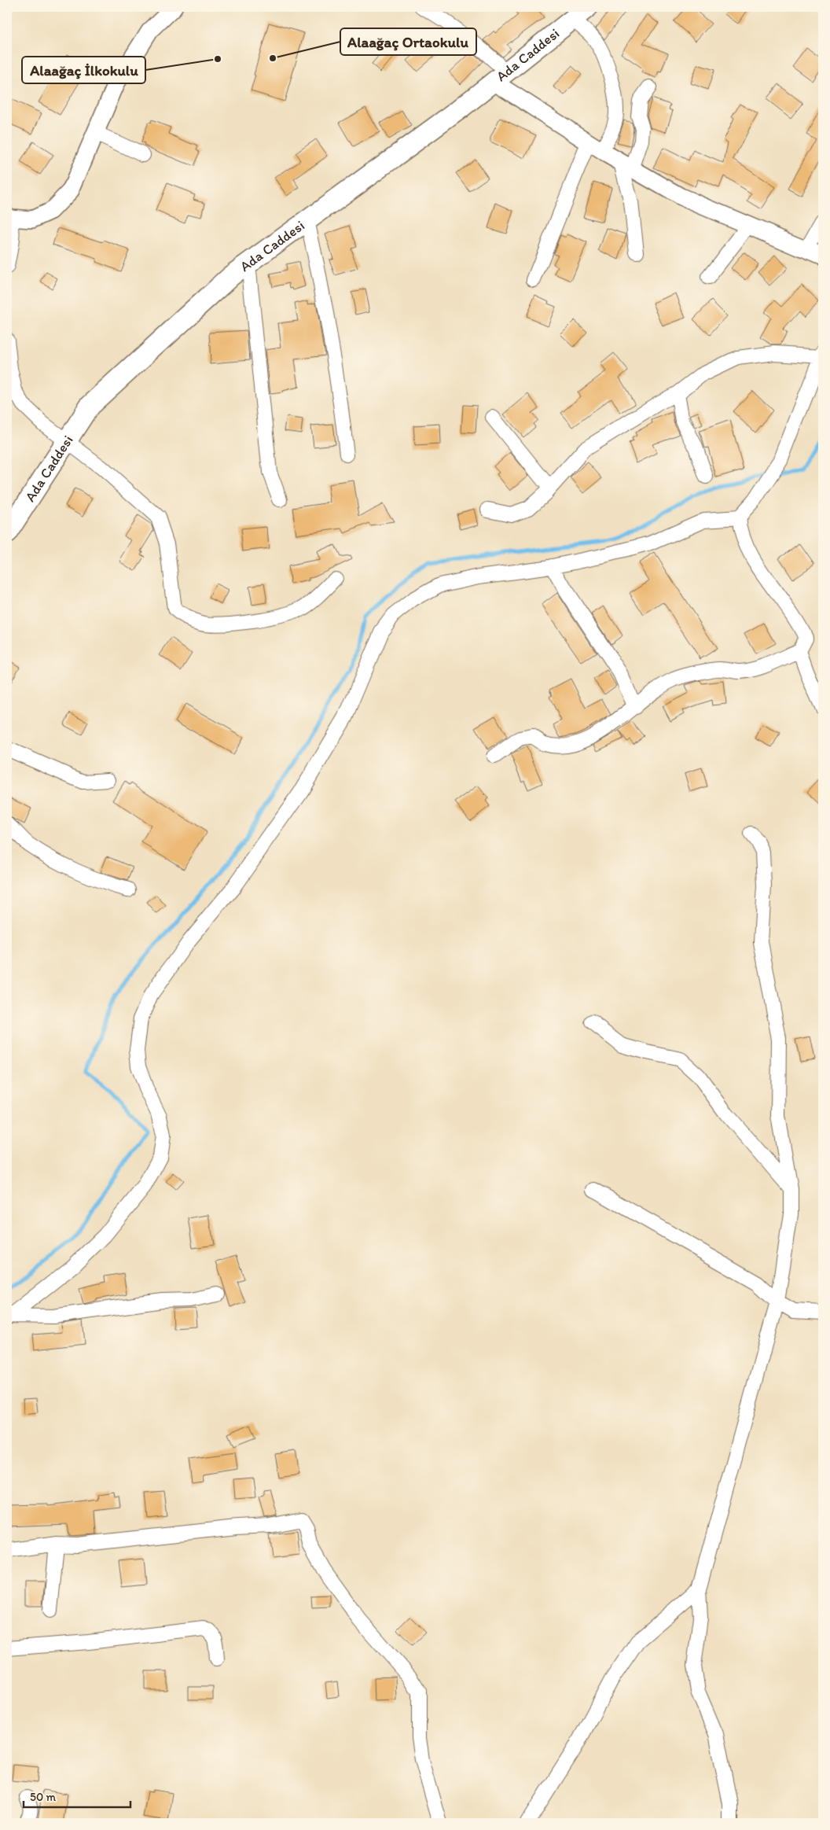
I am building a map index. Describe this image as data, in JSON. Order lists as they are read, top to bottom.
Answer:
{
  "streets": {
    "main road": ["Ada Caddesi"]
  },
  "places": ["Alaağaç Ortaokulu", "Alaağaç İlkokulu"],
  "scale_bar": "50 m"
}
